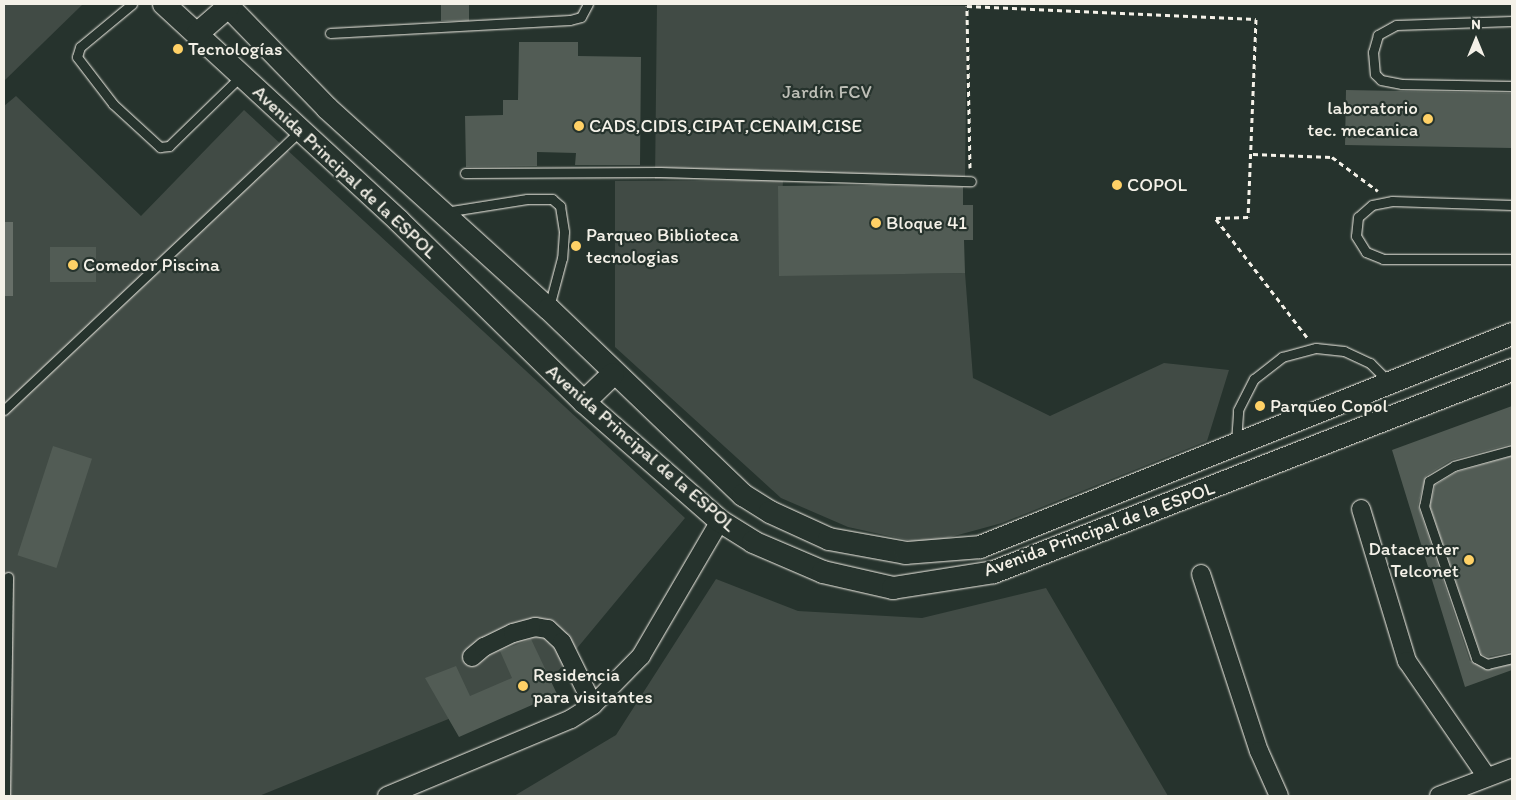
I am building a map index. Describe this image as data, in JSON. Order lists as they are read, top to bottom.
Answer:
{
  "streets": {
    "street": ["Avenida Principal de la ESPOL"]
  },
  "parks": ["Jardín FCV"],
  "places": [
    "Tecnologías",
    "laboratorio tec. mecanica",
    "CADS,CIDIS,CIPAT,CENAIM,CISE",
    "COPOL",
    "Bloque 41",
    "Parqueo Biblioteca tecnologias",
    "Comedor Piscina",
    "Parqueo Copol",
    "Datacenter Telconet",
    "Residencia para visitantes"
  ],
  "north": "top"
}
